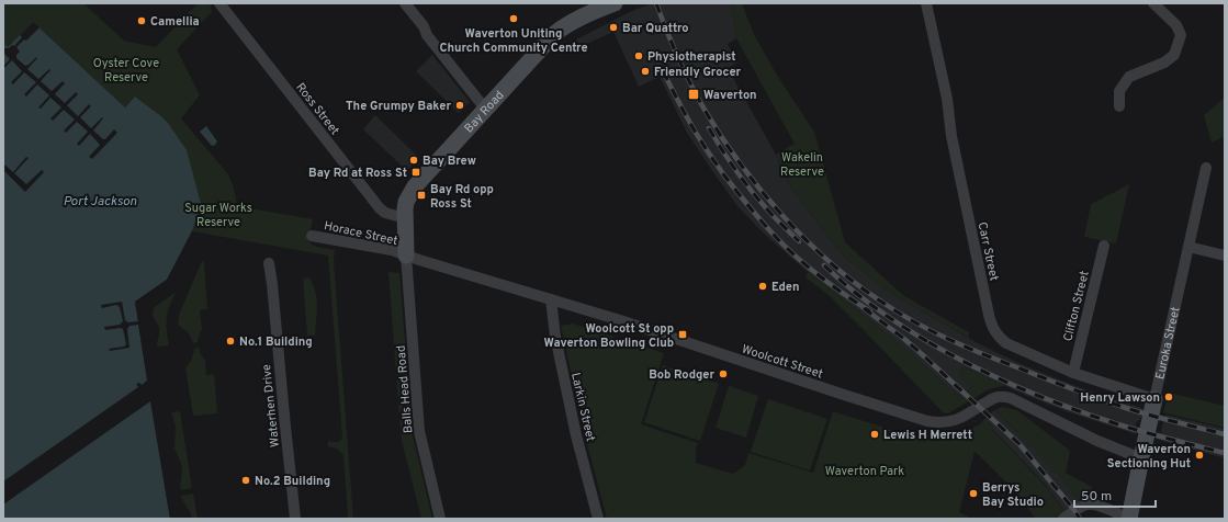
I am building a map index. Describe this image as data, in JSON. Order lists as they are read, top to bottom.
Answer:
{
  "streets": {
    "street": [
      "Ross Street",
      "Bay Road",
      "Horace Street",
      "Carr Street",
      "Clifton Street",
      "Euroka Street",
      "Woolcott Street",
      "Balls Head Road",
      "Waterhen Drive",
      "Larkin Street"
    ]
  },
  "crossings": [
    ["Ross Street", "Bay Road"],
    ["Bay Road", "Horace Street"],
    ["Bay Road", "Woolcott Street"],
    ["Bay Road", "Balls Head Road"],
    ["Horace Street", "Woolcott Street"],
    ["Horace Street", "Balls Head Road"],
    ["Carr Street", "Clifton Street"],
    ["Carr Street", "Euroka Street"],
    ["Euroka Street", "Woolcott Street"],
    ["Woolcott Street", "Balls Head Road"],
    ["Woolcott Street", "Larkin Street"]
  ],
  "water": ["Port Jackson"],
  "parks": [
    "Oyster Cove Reserve",
    "Wakelin Reserve",
    "Sugar Works Reserve",
    "Waverton Park"
  ],
  "places": {
    "other": [
      "Waverton Uniting Church Community Centre",
      "Camellia",
      "Bar Quattro",
      "Physiotherapist",
      "Friendly Grocer",
      "The Grumpy Baker",
      "Bay Brew",
      "Eden",
      "No.1 Building",
      "Bob Rodger",
      "Henry Lawson",
      "Lewis H Merrett",
      "Waverton Sectioning Hut",
      "No.2 Building",
      "Berrys Bay Studio"
    ],
    "transit": [
      "Waverton",
      "Bay Rd at Ross St",
      "Bay Rd opp Ross St",
      "Woolcott St opp Waverton Bowling Club"
    ]
  },
  "scale_bar": "50 m"
}
